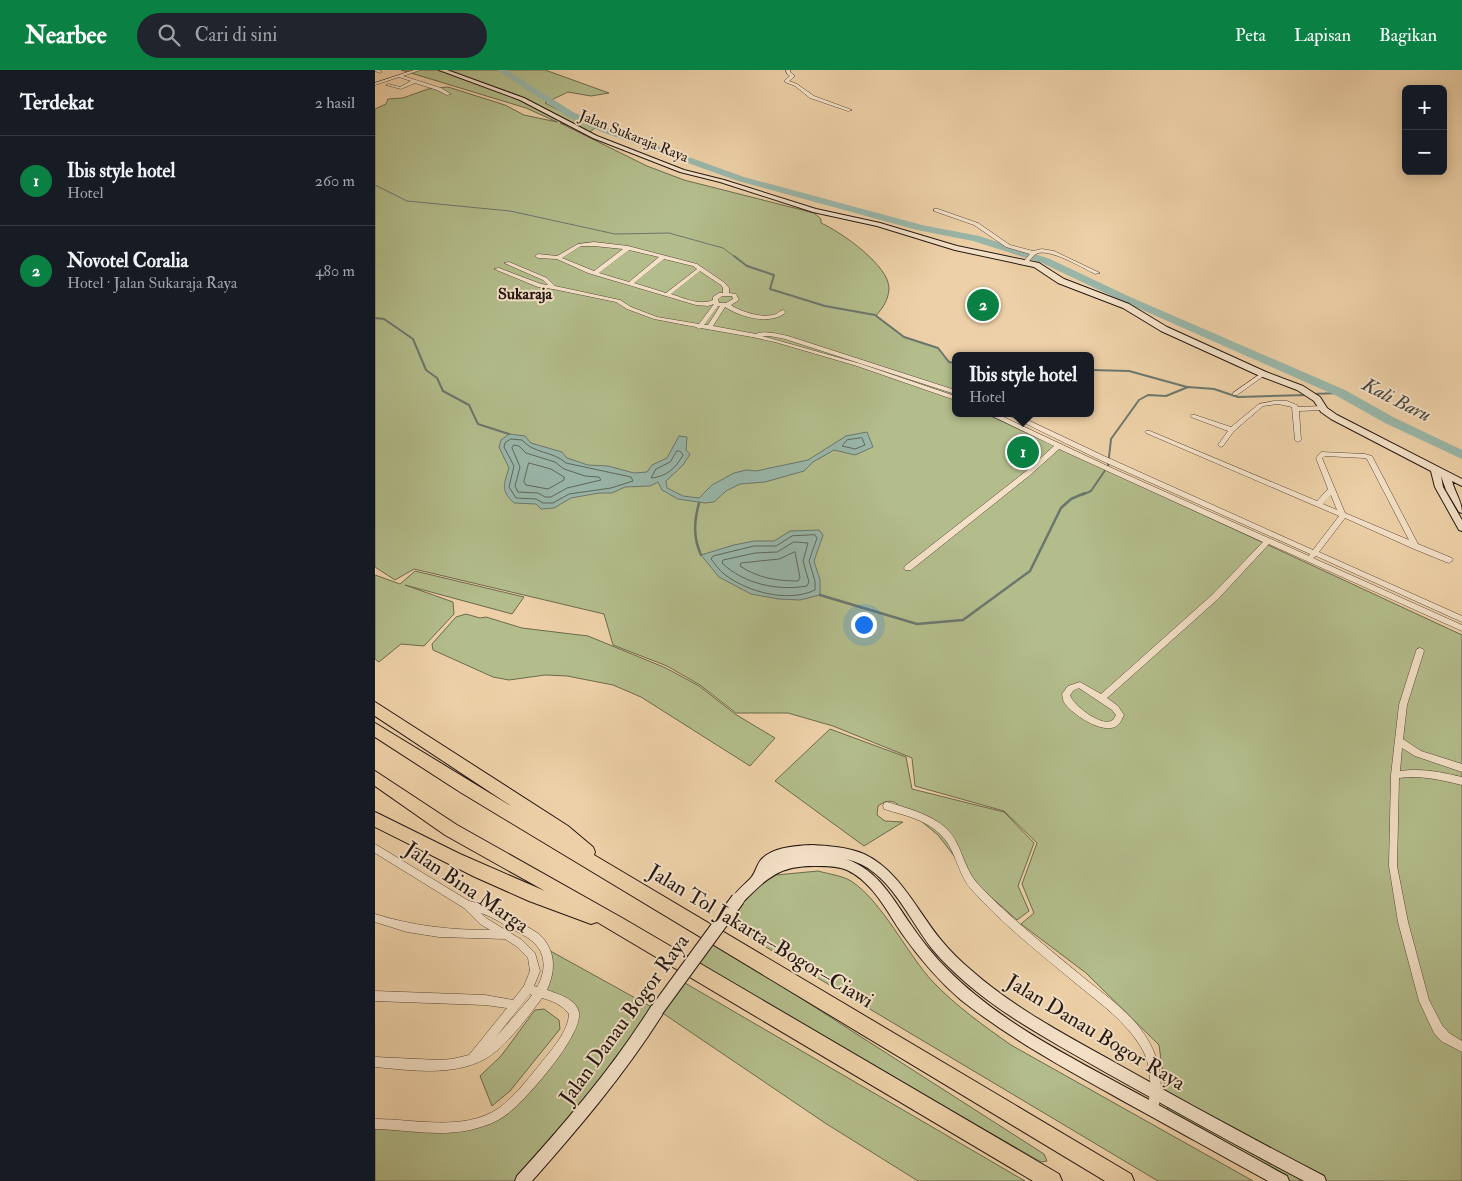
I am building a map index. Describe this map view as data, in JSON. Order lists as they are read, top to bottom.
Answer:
{
  "streets": {
    "highway": ["Jalan Tol Jakarta–Bogor–Ciawi"],
    "street": ["Jalan Sukaraja Raya", "Jalan Bina Marga", "Jalan Danau Bogor Raya"]
  },
  "districts": ["Sukaraja"],
  "water": ["Kali Baru"],
  "page": {
    "header": "Nearbee",
    "search": "Cari di sini",
    "nav": ["Peta", "Lapisan", "Bagikan"],
    "heading": ["Terdekat", "2 hasil"],
    "map_buttons": ["+", "−"],
    "list": [
      {
        "mark": "1",
        "name": "Ibis style hotel",
        "note": "Hotel",
        "value": "260 m"
      },
      {
        "mark": "2",
        "name": "Novotel Coralia",
        "note": "Hotel · Jalan Sukaraja Raya",
        "value": "480 m"
      }
    ],
    "pins": ["2", "1"],
    "popup": ["Ibis style hotel", "Hotel"]
  }
}
